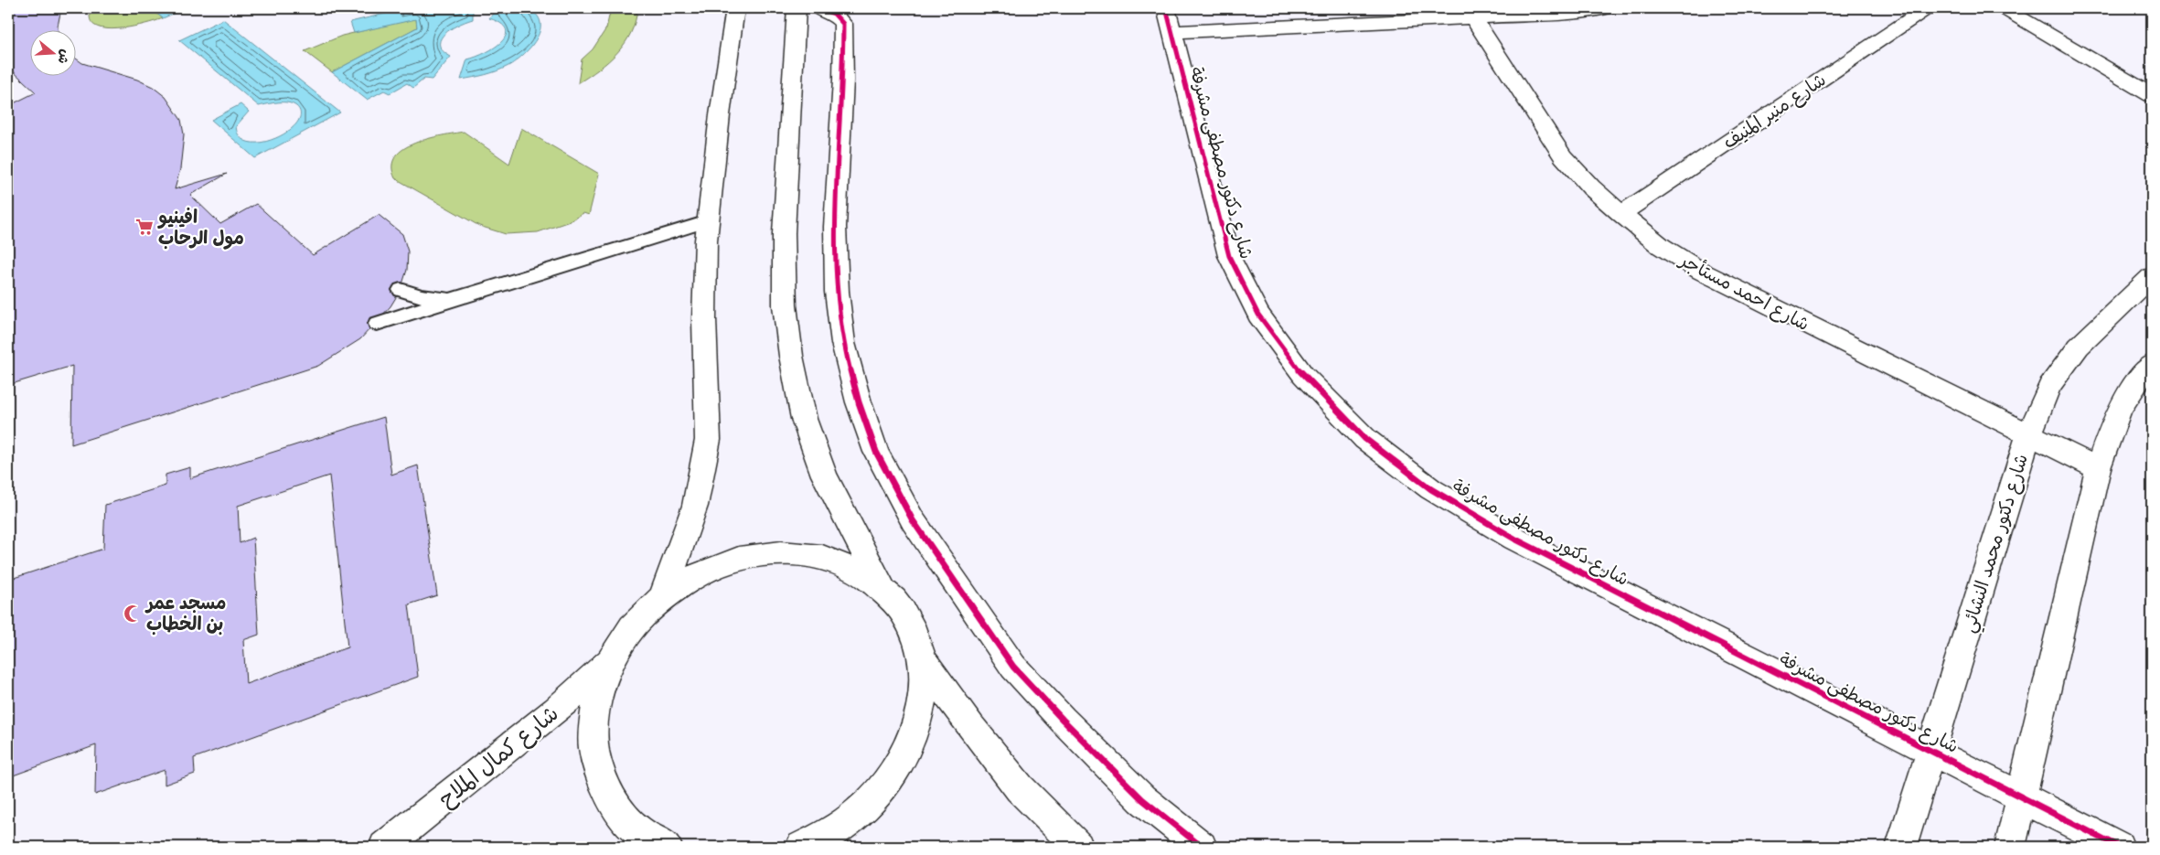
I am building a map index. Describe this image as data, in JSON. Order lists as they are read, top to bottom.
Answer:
{
  "streets": {
    "street": [
      "شارع منير المنيف",
      "شارع دكتور مصطفى مشرفة",
      "شارع احمد مستأجر",
      "شارع دكتور محمد النشائي",
      "شارع كمال الملاح"
    ]
  },
  "crossings": [
    ["شارع منير المنيف", "شارع احمد مستأجر"],
    ["شارع دكتور مصطفى مشرفة", "شارع دكتور محمد النشائي"],
    ["شارع احمد مستأجر", "شارع دكتور محمد النشائي"]
  ],
  "places": {
    "supermarket": ["افينيو مول الرحاب"],
    "mosque": ["مسجد عمر بن الخطاب"]
  },
  "north": "right"
}
